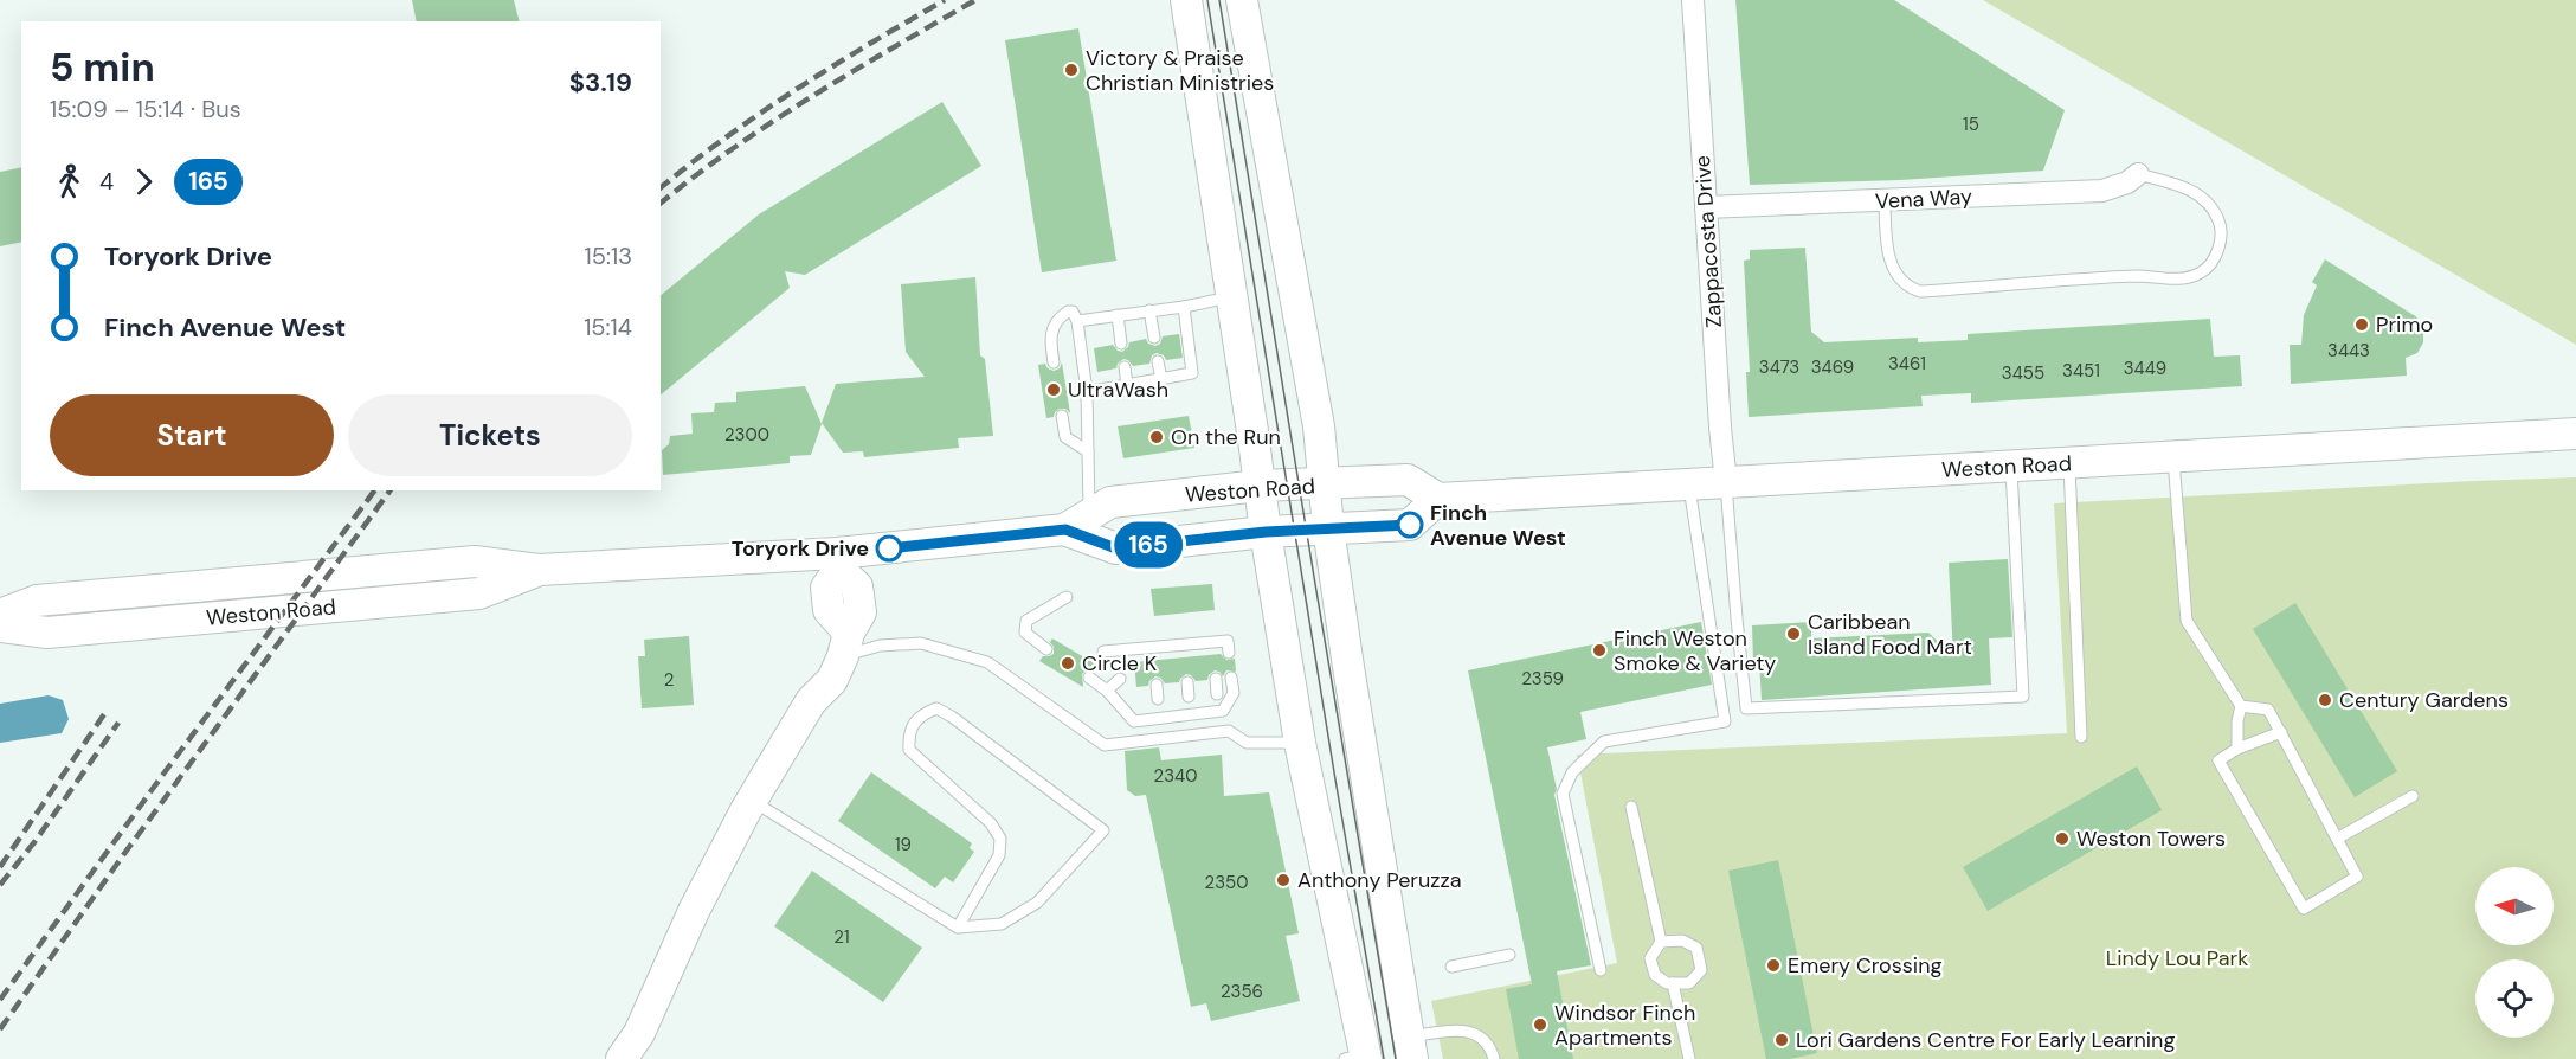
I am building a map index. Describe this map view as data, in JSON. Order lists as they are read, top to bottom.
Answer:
{
  "streets": {
    "main road": ["Weston Road"],
    "street": ["Vena Way", "Zappacosta Drive"]
  },
  "crossings": [
    ["Vena Way", "Zappacosta Drive"],
    ["Zappacosta Drive", "Weston Road"]
  ],
  "parks": ["Lindy Lou Park"],
  "places": [
    "Victory & Praise Christian Ministries",
    "Primo",
    "UltraWash",
    "On the Run",
    "Finch Avenue West",
    "Toryork Drive",
    "Caribbean Island Food Mart",
    "Finch Weston Smoke & Variety",
    "Circle K",
    "Century Gardens",
    "Weston Towers",
    "Anthony Peruzza",
    "Emery Crossing",
    "Windsor Finch Apartments",
    "Lori Gardens Centre For Early Learning"
  ],
  "lines": ["bus line 165"],
  "house_numbers": [
    "15",
    "3443",
    "3461",
    "3473",
    "3469",
    "3449",
    "3451",
    "3455",
    "2300",
    "2359",
    "2",
    "2340",
    "19",
    "2350",
    "21",
    "2356"
  ],
  "north": "left",
  "page": {
    "on_map": "165",
    "heading": ["5 min", "15:09 – 15:14 · Bus", "$3.19"],
    "legs": ["4", "165"],
    "list": [
      {
        "name": "Toryork Drive",
        "value": "15:13"
      },
      {
        "name": "Finch Avenue West",
        "value": "15:14"
      }
    ],
    "buttons": ["Start", "Tickets"]
  }
}
